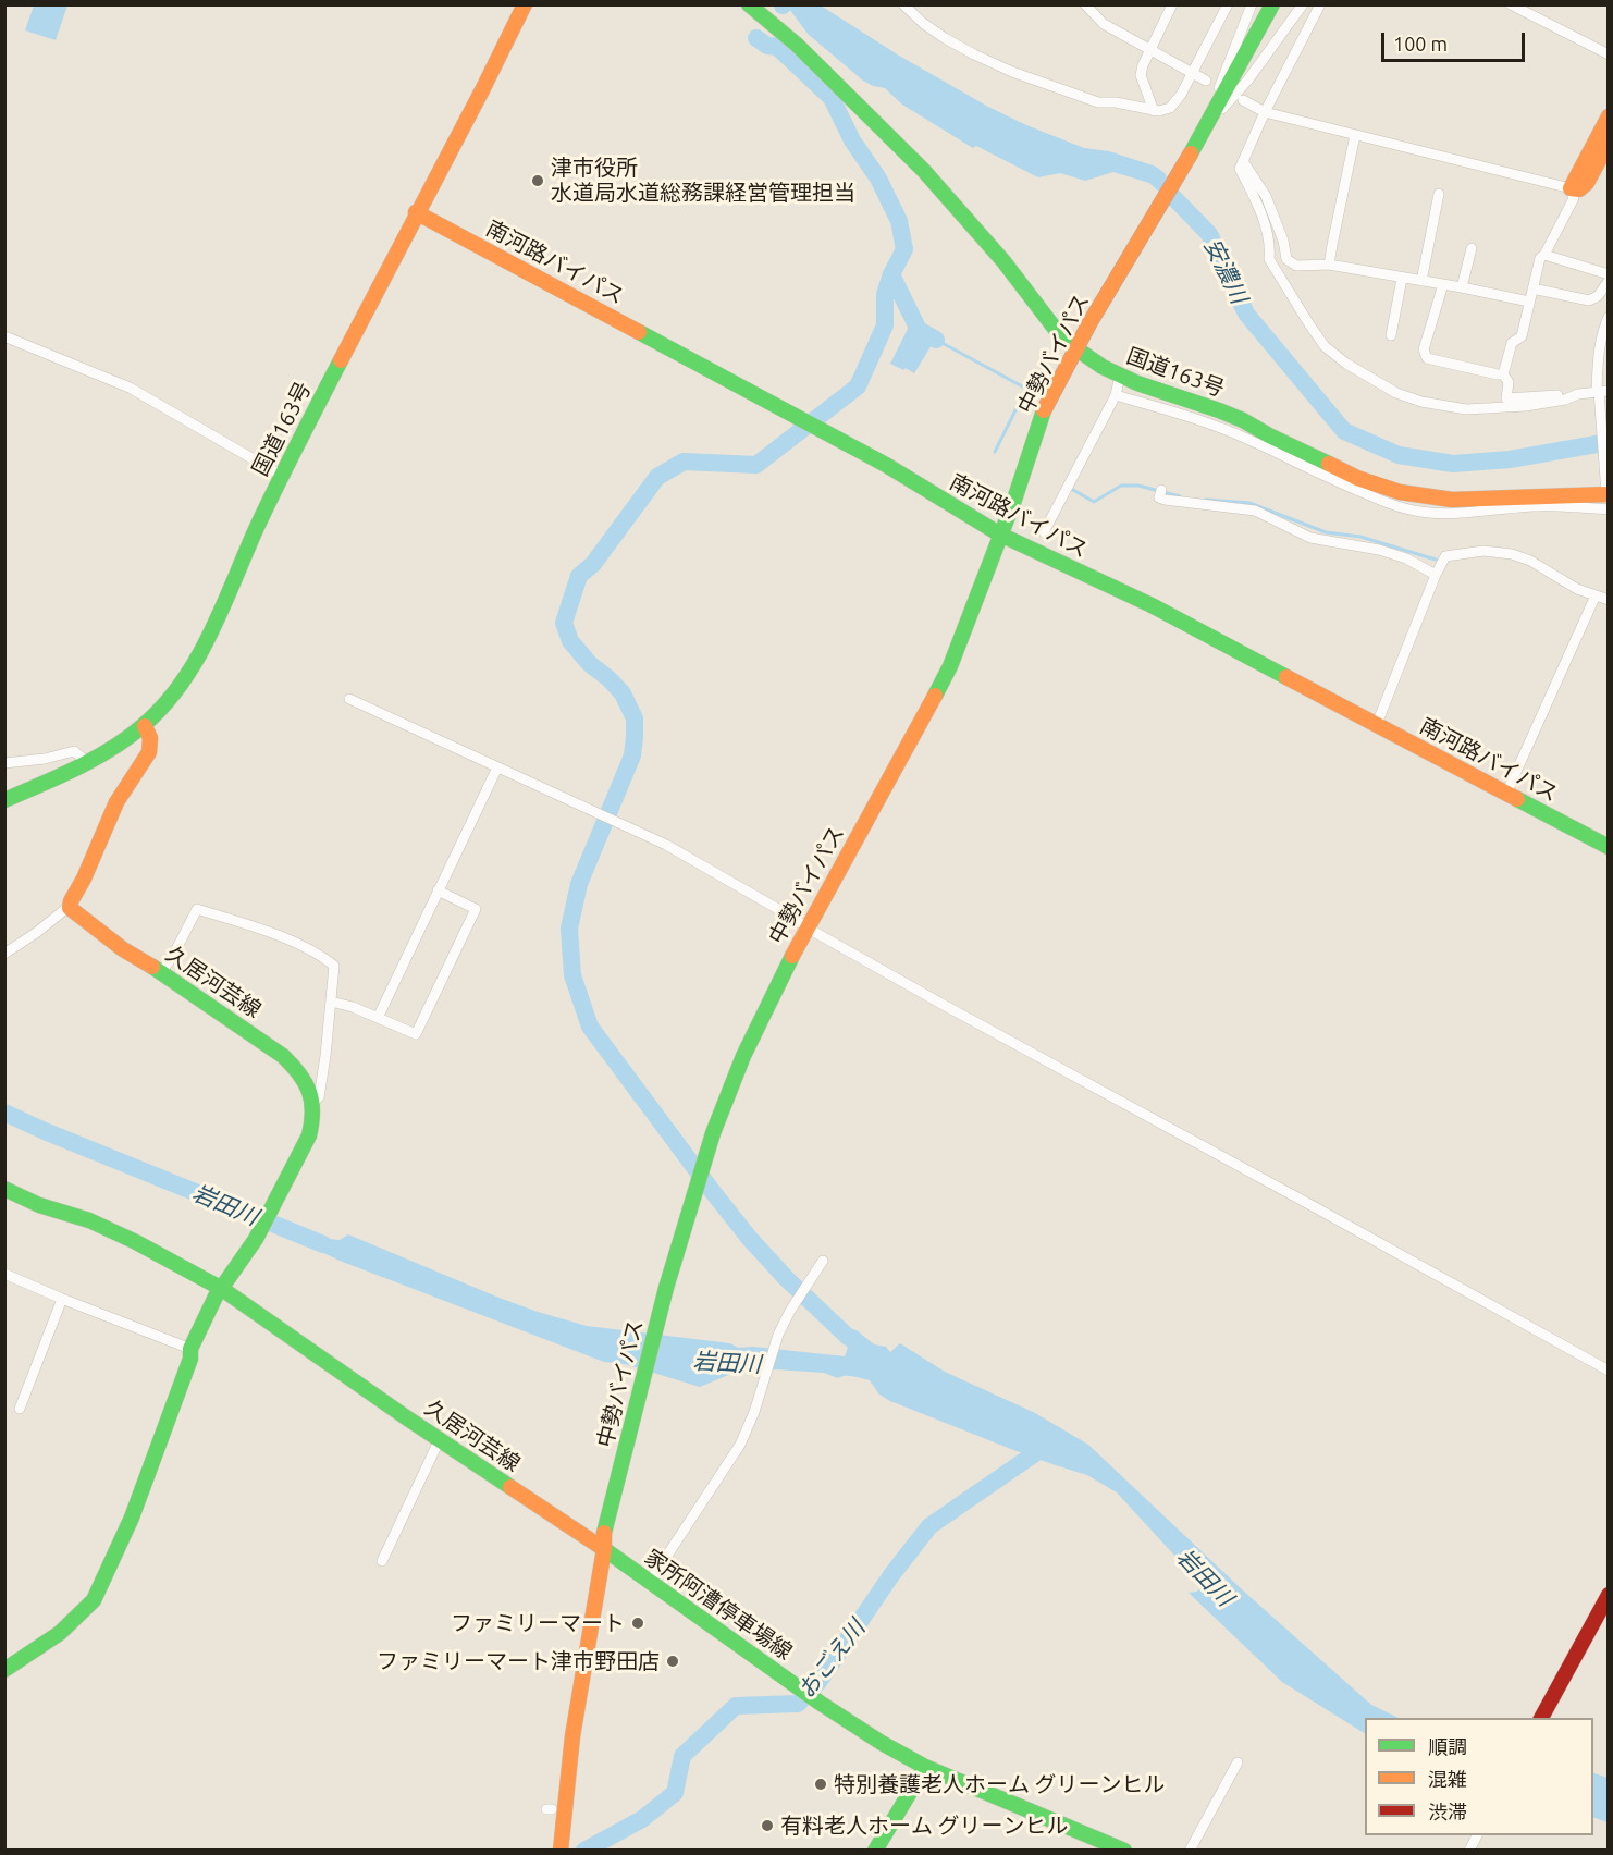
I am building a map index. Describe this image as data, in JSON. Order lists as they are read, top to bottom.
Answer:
{
  "streets": {
    "main road": [
      "南河路バイパス",
      "中勢バイパス",
      "国道163号",
      "久居河芸線",
      "家所阿漕停車場線"
    ]
  },
  "crossings": [
    ["南河路バイパス", "中勢バイパス"],
    ["南河路バイパス", "国道163号"],
    ["中勢バイパス", "久居河芸線"],
    ["中勢バイパス", "家所阿漕停車場線"],
    ["久居河芸線", "家所阿漕停車場線"]
  ],
  "water": ["安濃川", "岩田川", "おごえ川"],
  "places": [
    "津市役所 水道局水道総務課経営管理担当",
    "ファミリーマート",
    "ファミリーマート津市野田店",
    "特別養護老人ホーム グリーンヒル",
    "有料老人ホーム グリーンヒル"
  ],
  "legend": ["順調", "混雑", "渋滞"],
  "scale_bar": "100 m"
}
